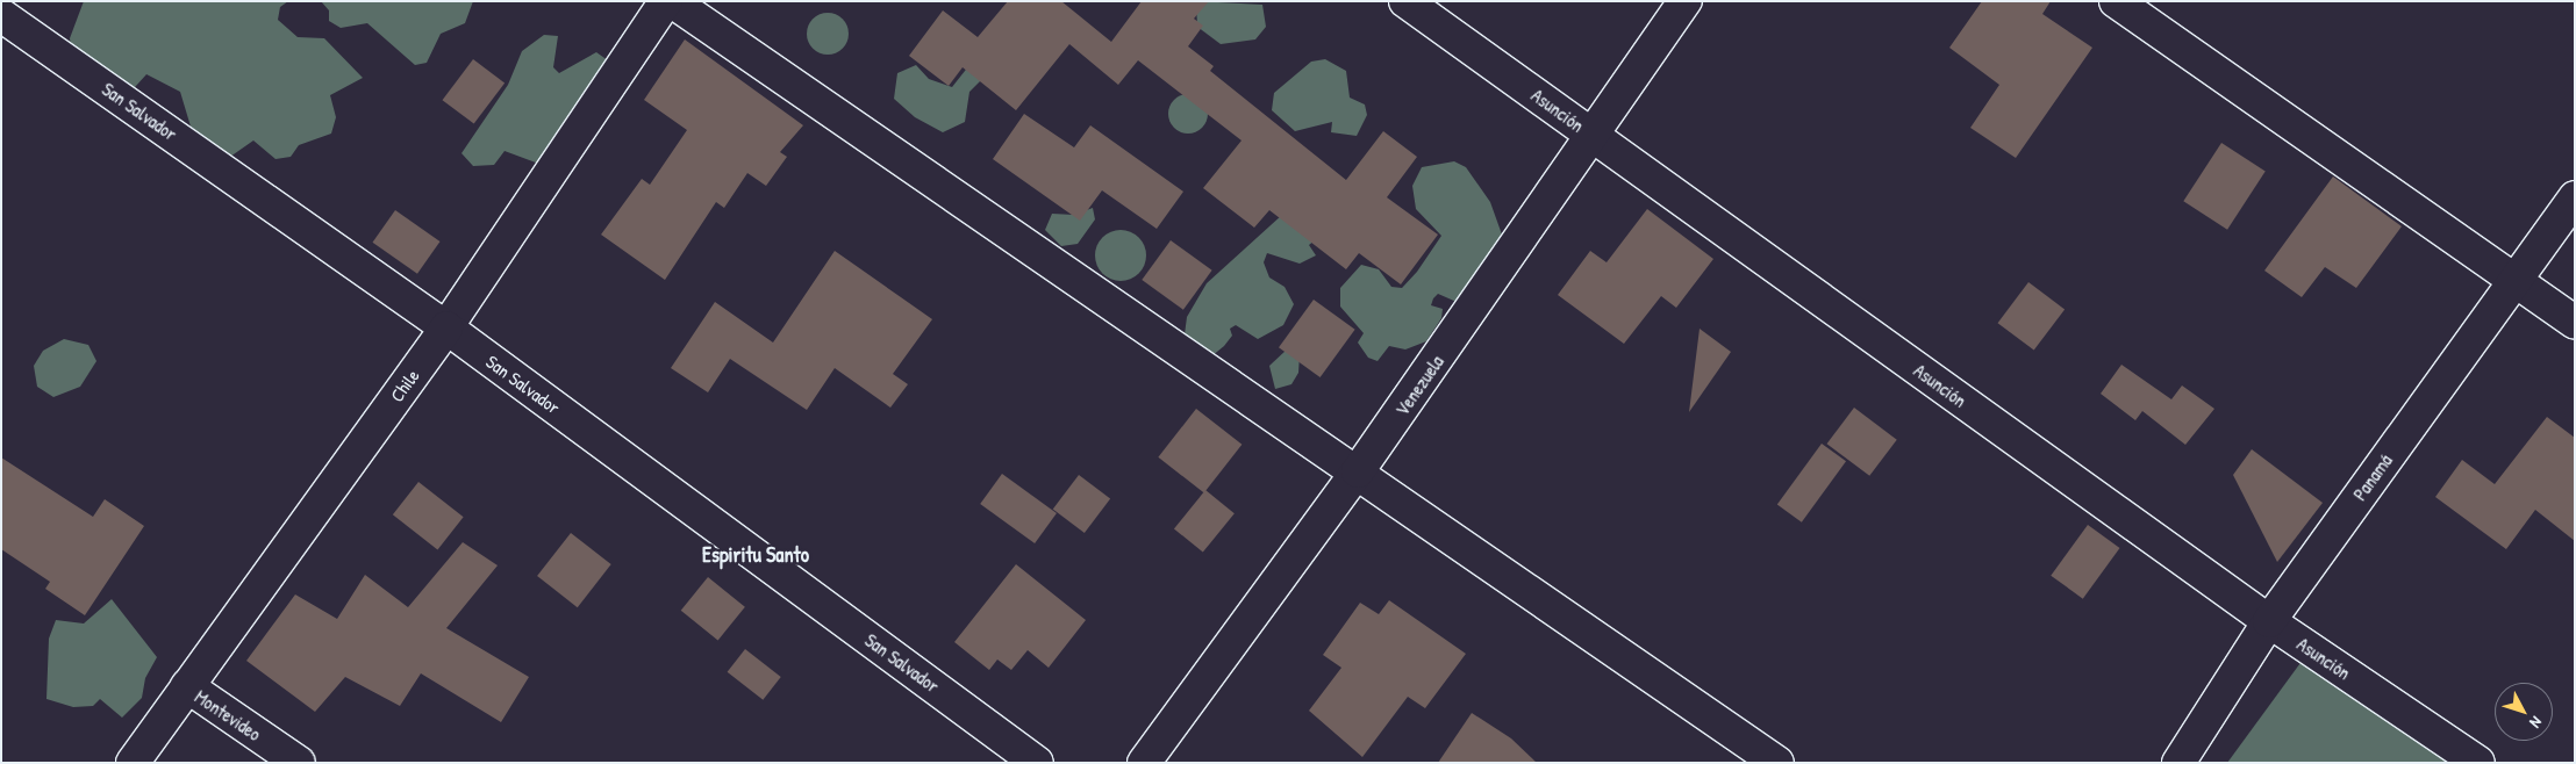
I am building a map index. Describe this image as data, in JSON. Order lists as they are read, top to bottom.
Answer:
{
  "streets": {
    "street": [
      "Asunción",
      "San Salvador",
      "Chile",
      "Venezuela",
      "Panamá",
      "Montevideo"
    ]
  },
  "crossings": [
    ["Asunción", "Venezuela"],
    ["Asunción", "Panamá"],
    ["San Salvador", "Chile"],
    ["Chile", "Montevideo"]
  ],
  "districts": ["Espiritu Santo"],
  "north": "bottom right"
}
